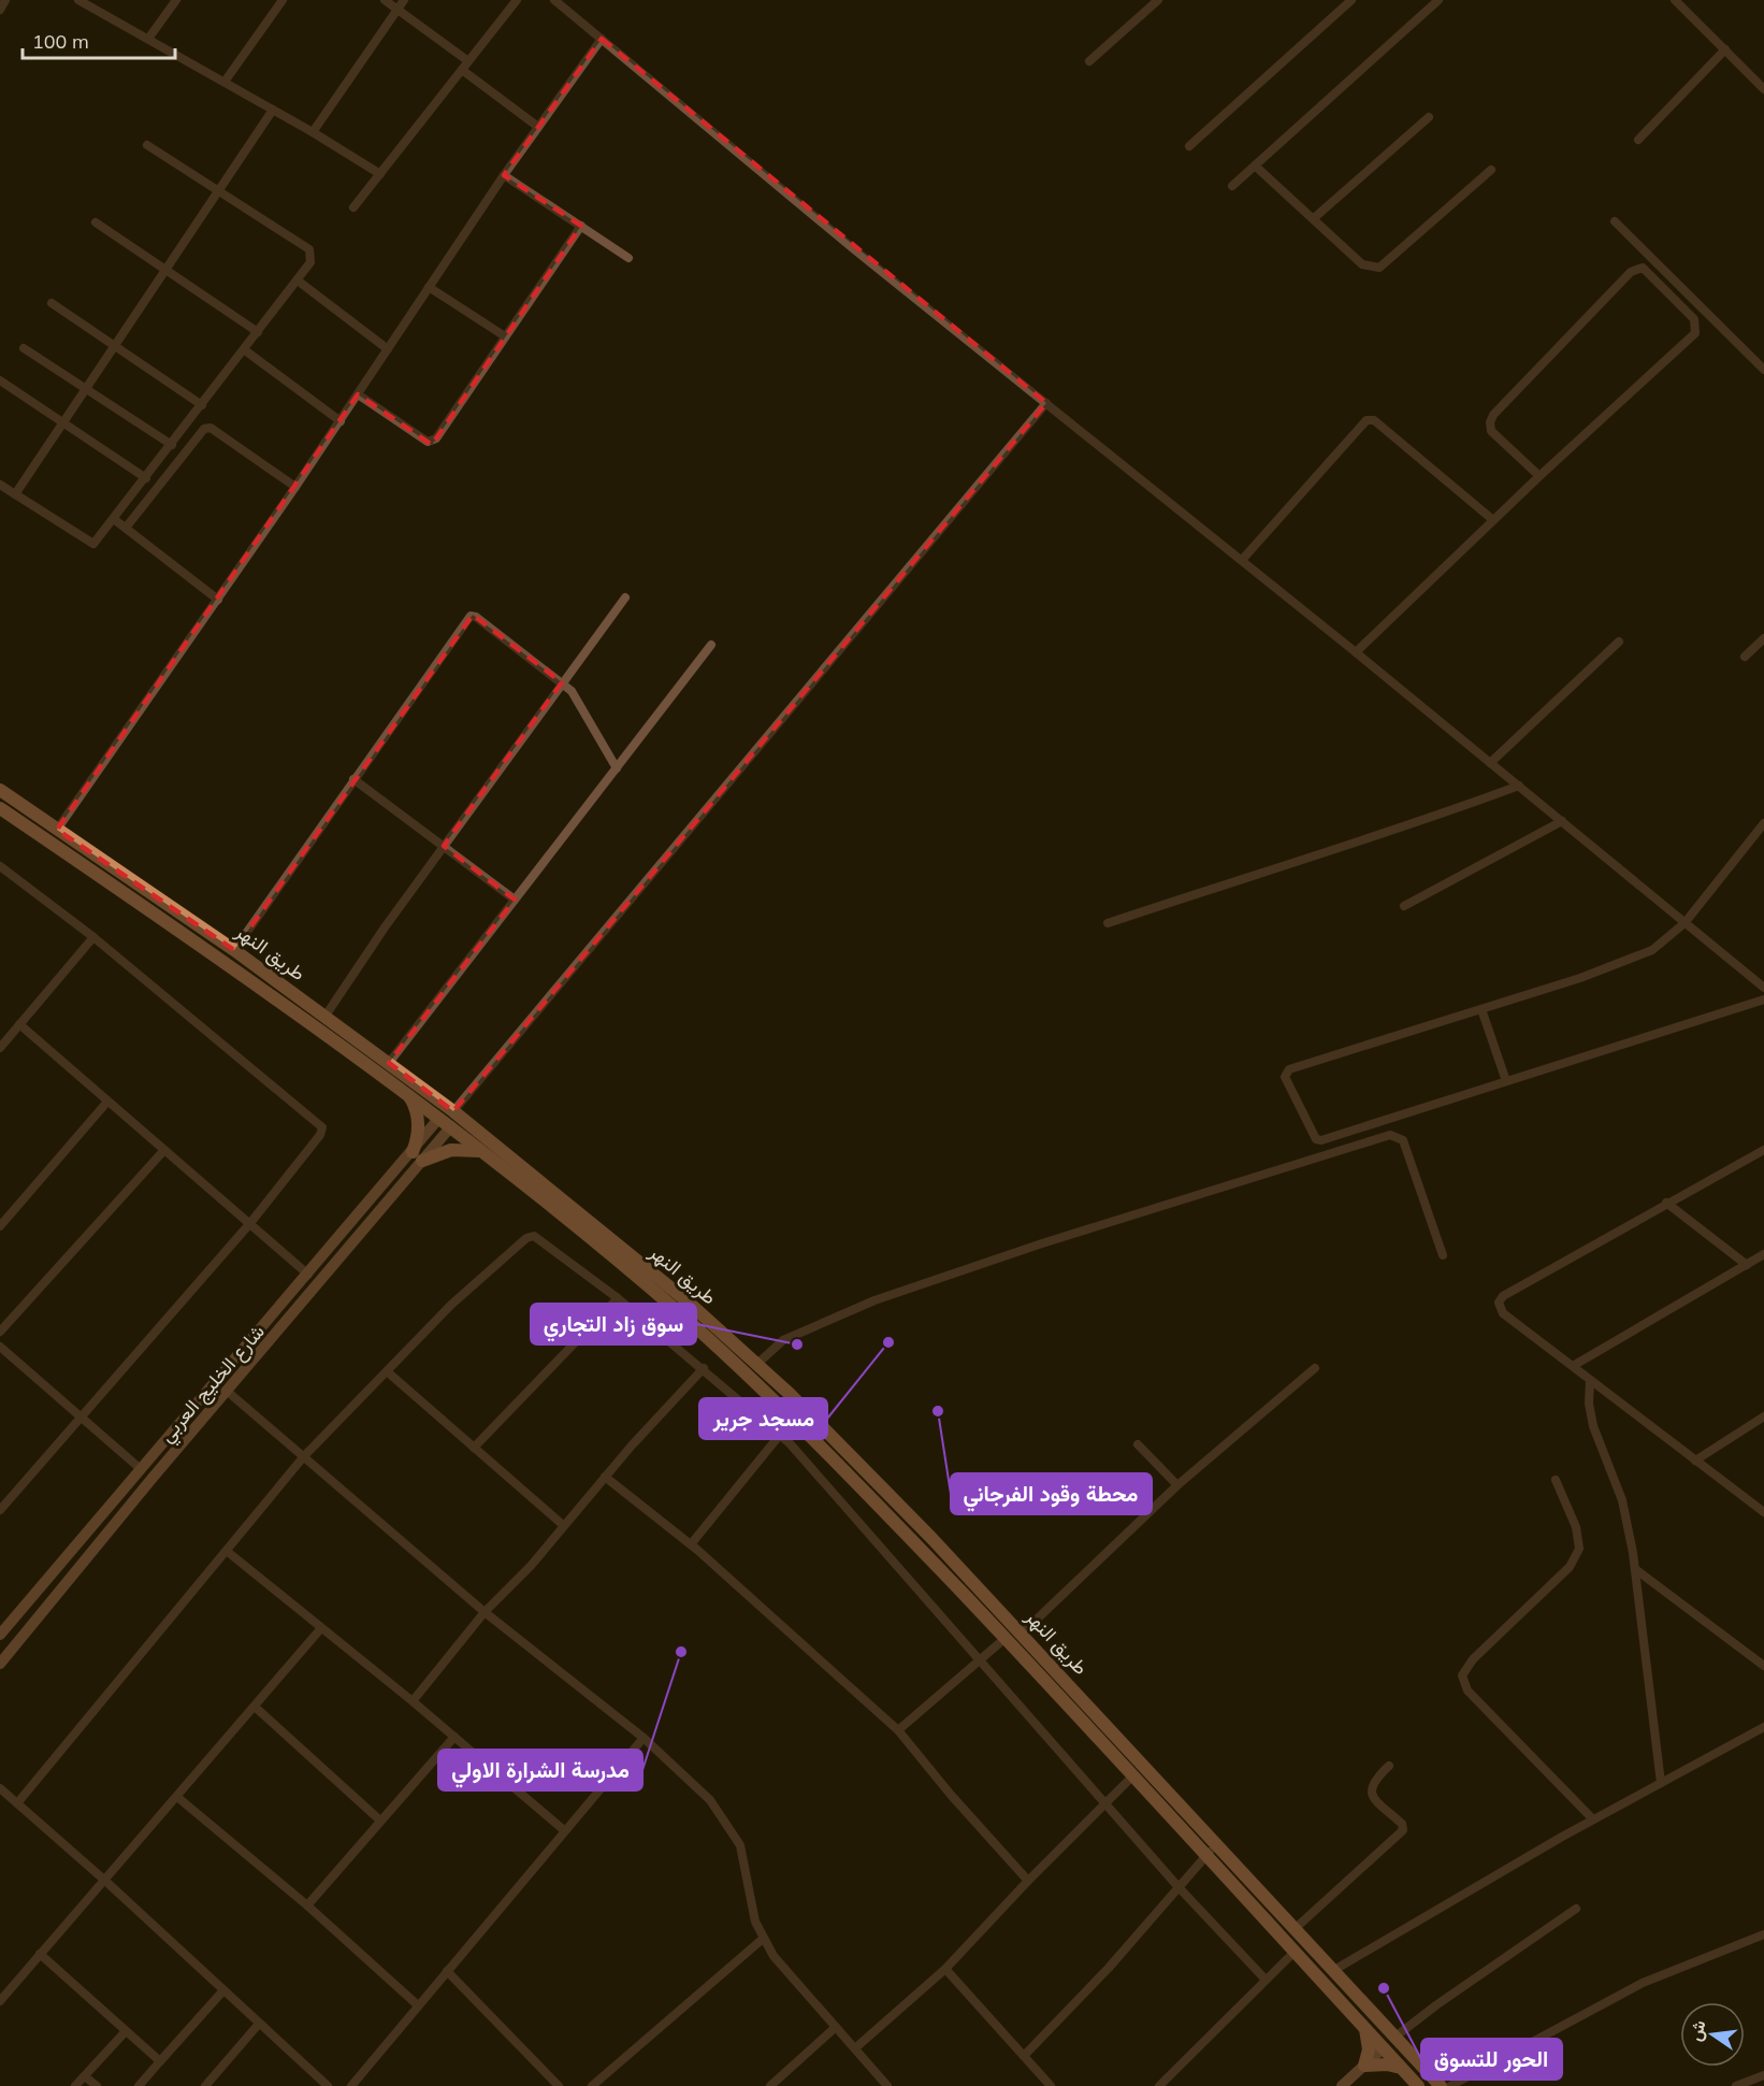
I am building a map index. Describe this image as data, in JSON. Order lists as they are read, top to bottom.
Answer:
{
  "streets": {
    "main road": ["طريق النهر", "شارع الخليج العربي"]
  },
  "crossings": [
    ["طريق النهر", "شارع الخليج العربي"]
  ],
  "places": [
    "مسجد جرير",
    "سوق زاد التجاري",
    "محطة وقود الفرجاني",
    "مدرسة الشرارة الاولي",
    "الحور للتسوق"
  ],
  "scale_bar": "100 m",
  "north": "left"
}
